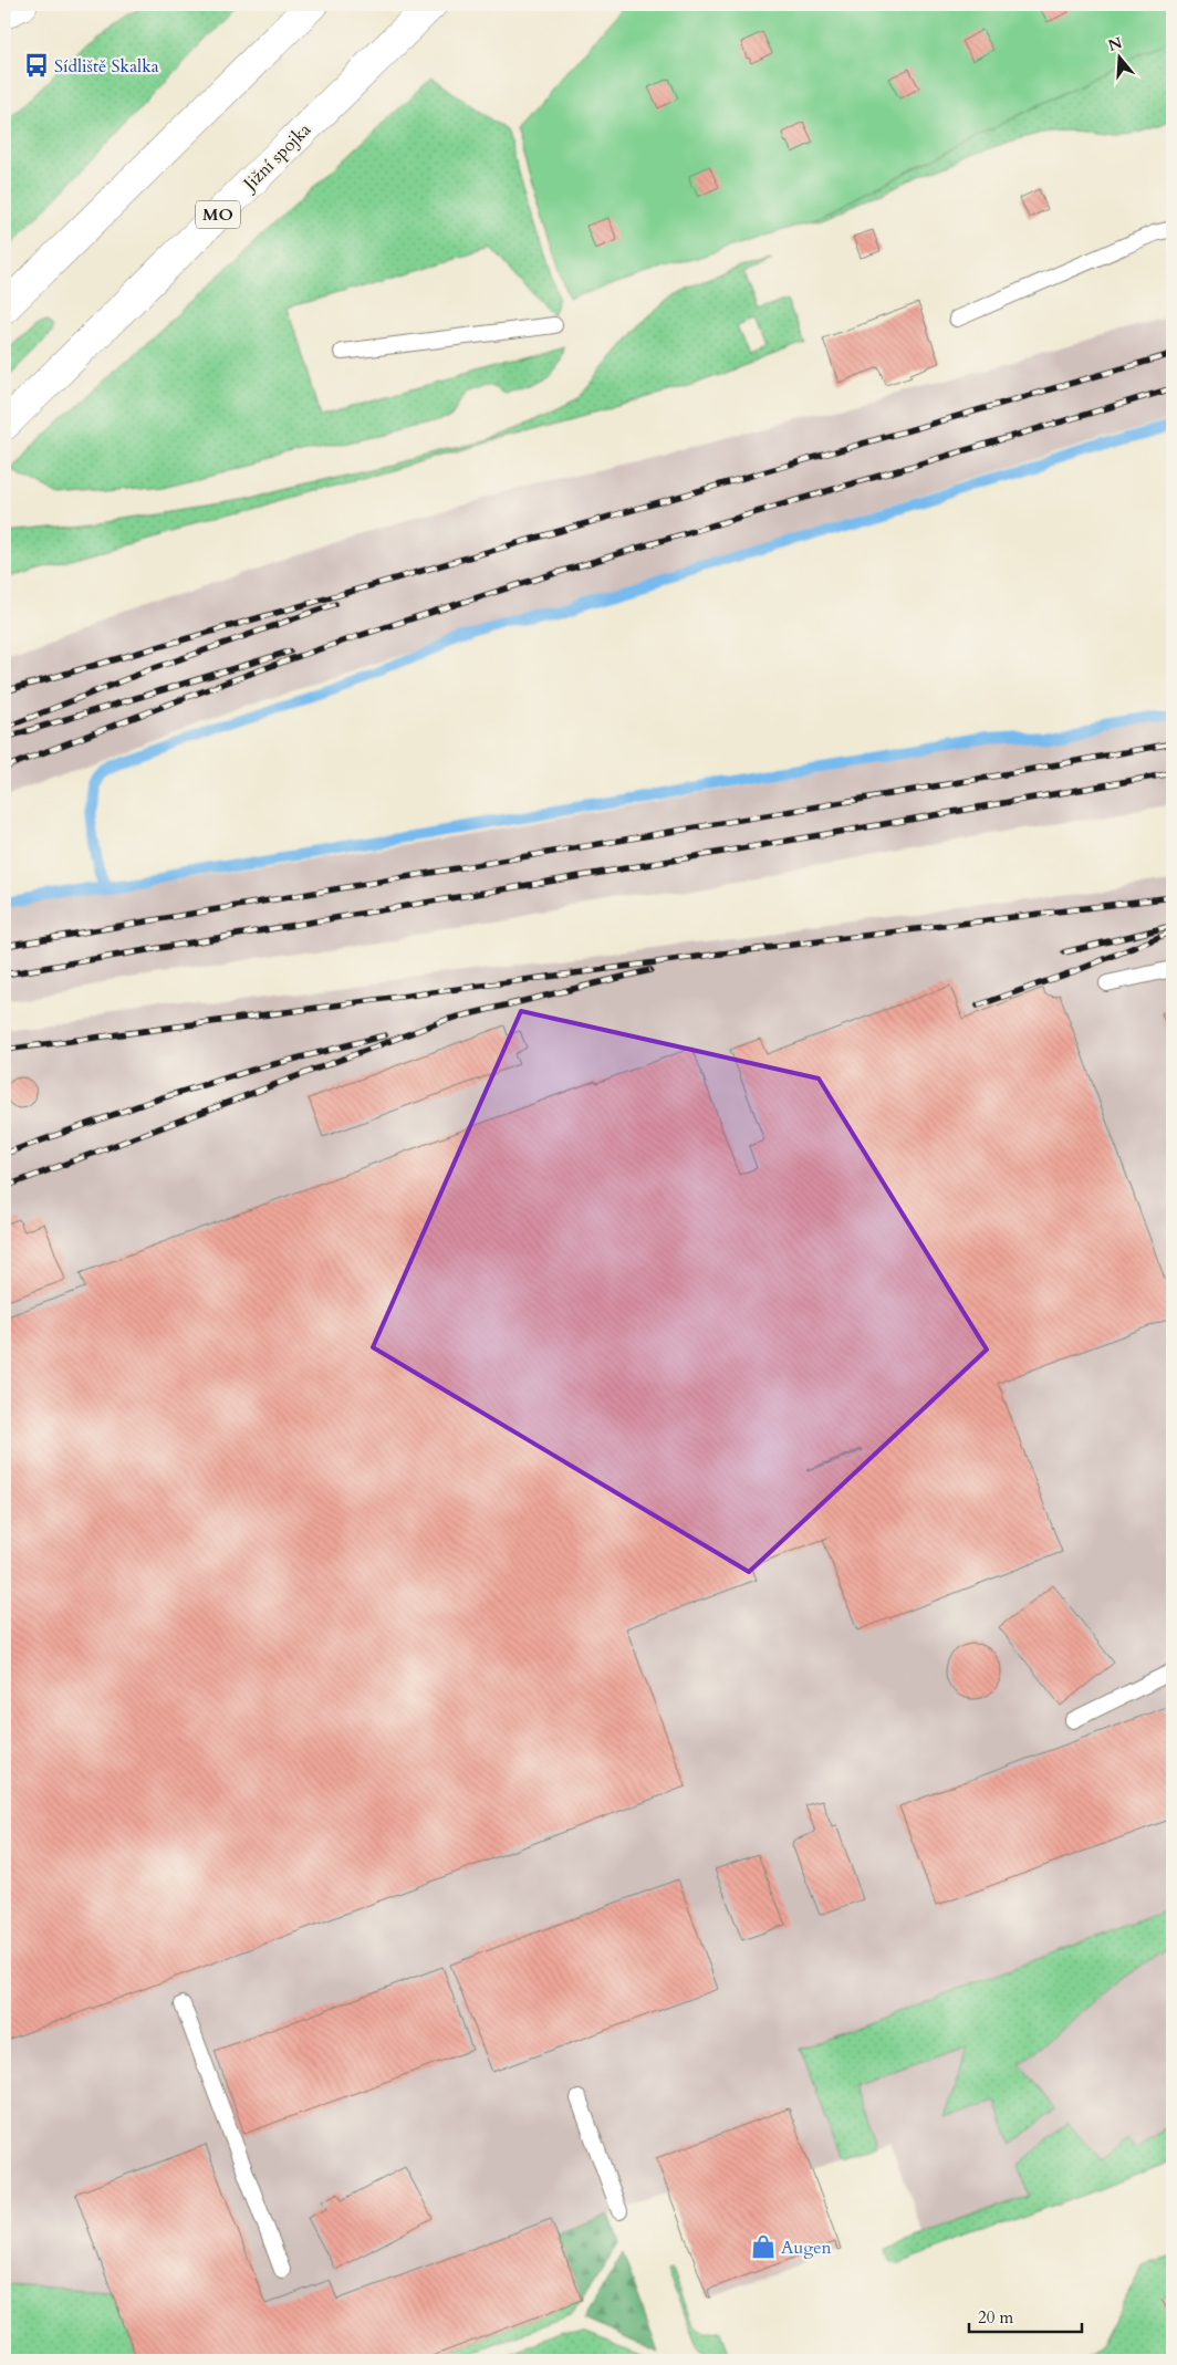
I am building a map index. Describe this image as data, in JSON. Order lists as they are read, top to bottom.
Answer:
{
  "streets": {
    "main road": ["Jižní spojka", "MO"]
  },
  "places": {
    "bus stop": ["Sídliště Skalka"],
    "shop": ["Augen"]
  },
  "scale_bar": "20 m",
  "north": "top"
}
